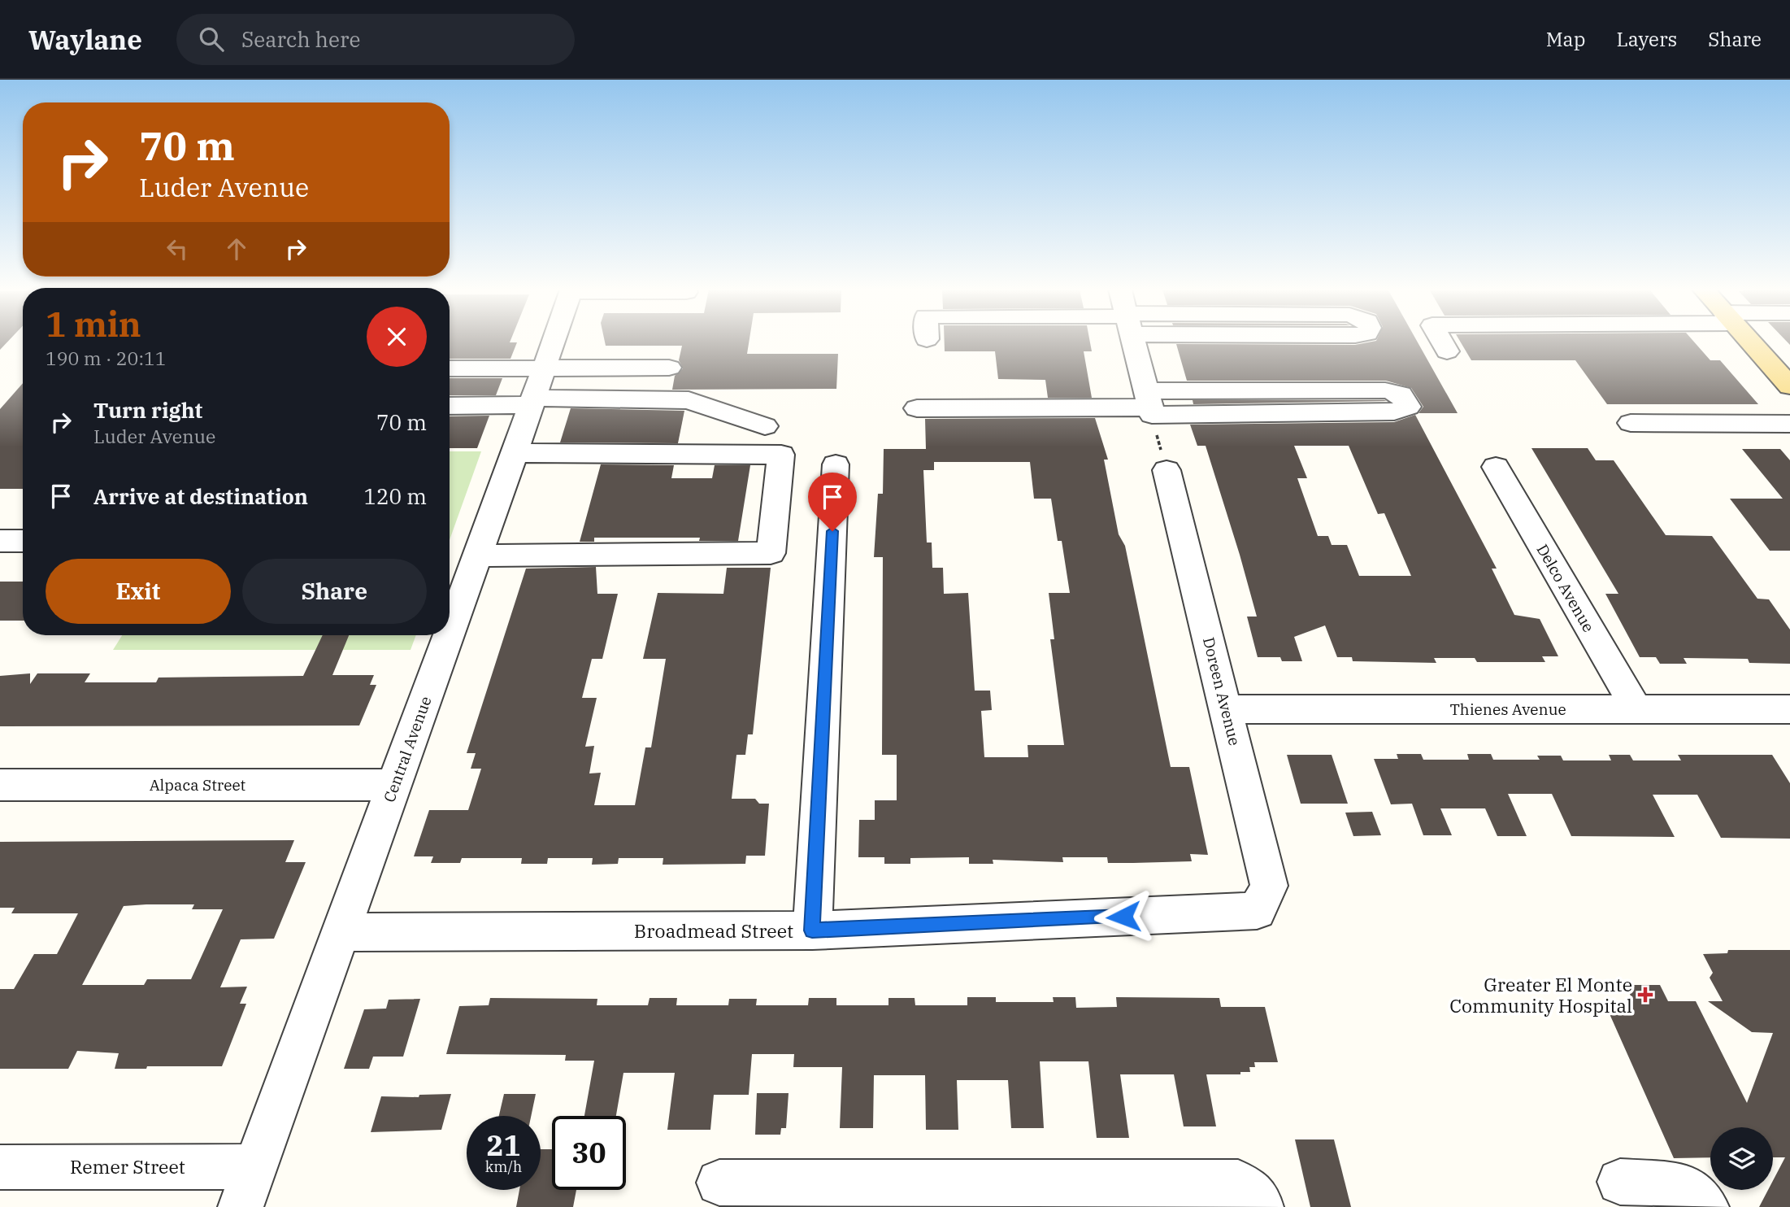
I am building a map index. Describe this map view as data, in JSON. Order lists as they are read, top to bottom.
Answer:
{
  "streets": {
    "street": [
      "Delco Avenue",
      "Doreen Avenue",
      "Thienes Avenue",
      "Central Avenue",
      "Alpaca Street",
      "Broadmead Street",
      "Remer Street"
    ]
  },
  "crossings": [
    ["Delco Avenue", "Thienes Avenue"],
    ["Doreen Avenue", "Thienes Avenue"],
    ["Doreen Avenue", "Broadmead Street"],
    ["Central Avenue", "Alpaca Street"],
    ["Central Avenue", "Broadmead Street"],
    ["Central Avenue", "Remer Street"]
  ],
  "places": {
    "health": ["Greater El Monte Community Hospital"]
  },
  "page": {
    "header": "Waylane",
    "search": "Search here",
    "nav": ["Map", "Layers", "Share"],
    "turn": ["70 m", "Luder Avenue"],
    "heading": ["1 min", "190 m · 20:11"],
    "list": [
      {
        "name": "Turn right",
        "note": "Luder Avenue",
        "value": "70 m"
      },
      {
        "name": "Arrive at destination",
        "value": "120 m"
      }
    ],
    "buttons": ["Exit", "Share"],
    "speed": "21 km/h",
    "limit": "30"
  }
}
